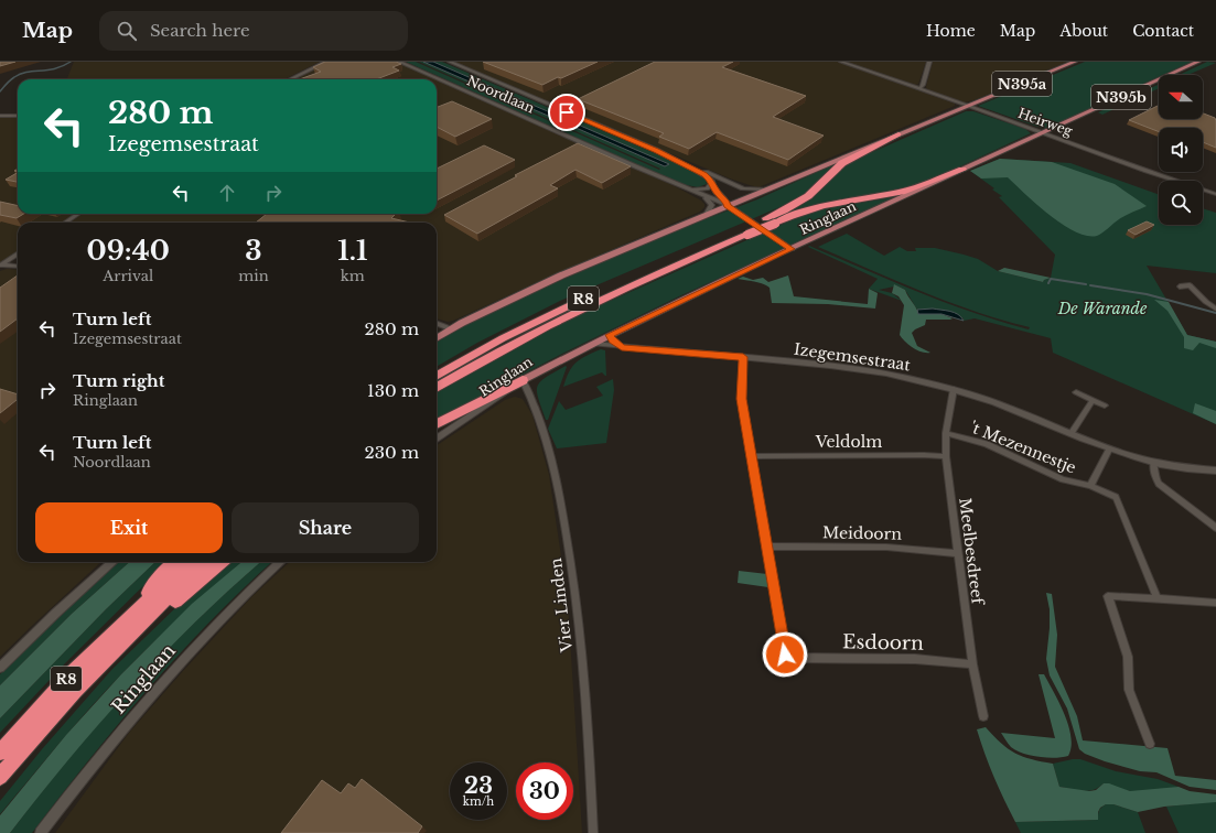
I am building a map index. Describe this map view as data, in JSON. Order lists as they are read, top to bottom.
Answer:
{
  "streets": {
    "highway": ["R8"],
    "main road": ["N395a", "N395b", "Ringlaan"],
    "street": [
      "Noordlaan",
      "Heirweg",
      "Izegemsestraat",
      "Veldolm",
      "'t Mezennestje",
      "Meidoorn",
      "Meelbesdreef",
      "Vier Linden",
      "Esdoorn"
    ]
  },
  "crossings": [
    ["N395a", "Noordlaan"],
    ["N395a", "Heirweg"],
    ["N395a", "R8"],
    ["Noordlaan", "Ringlaan"],
    ["Heirweg", "Ringlaan"],
    ["Ringlaan", "R8"],
    ["Ringlaan", "Izegemsestraat"],
    ["Ringlaan", "Vier Linden"],
    ["Izegemsestraat", "Meelbesdreef"],
    ["Veldolm", "Meelbesdreef"],
    ["'t Mezennestje", "Meelbesdreef"],
    ["Meidoorn", "Meelbesdreef"],
    ["Meidoorn", "Esdoorn"],
    ["Meelbesdreef", "Esdoorn"]
  ],
  "parks": ["De Warande"],
  "north": "left",
  "page": {
    "header": "Map",
    "search": "Search here",
    "nav": [
      "Home",
      "Map",
      "About",
      "Contact"
    ],
    "turn": ["280 m", "Izegemsestraat"],
    "eta": [
      "09:40",
      "Arrival",
      "3",
      "min",
      "1.1",
      "km"
    ],
    "list": [
      {
        "name": "Turn left",
        "note": "Izegemsestraat",
        "value": "280 m"
      },
      {
        "name": "Turn right",
        "note": "Ringlaan",
        "value": "130 m"
      },
      {
        "name": "Turn left",
        "note": "Noordlaan",
        "value": "230 m"
      }
    ],
    "buttons": ["Exit", "Share"],
    "speed": "23 km/h",
    "limit": "30"
  }
}
